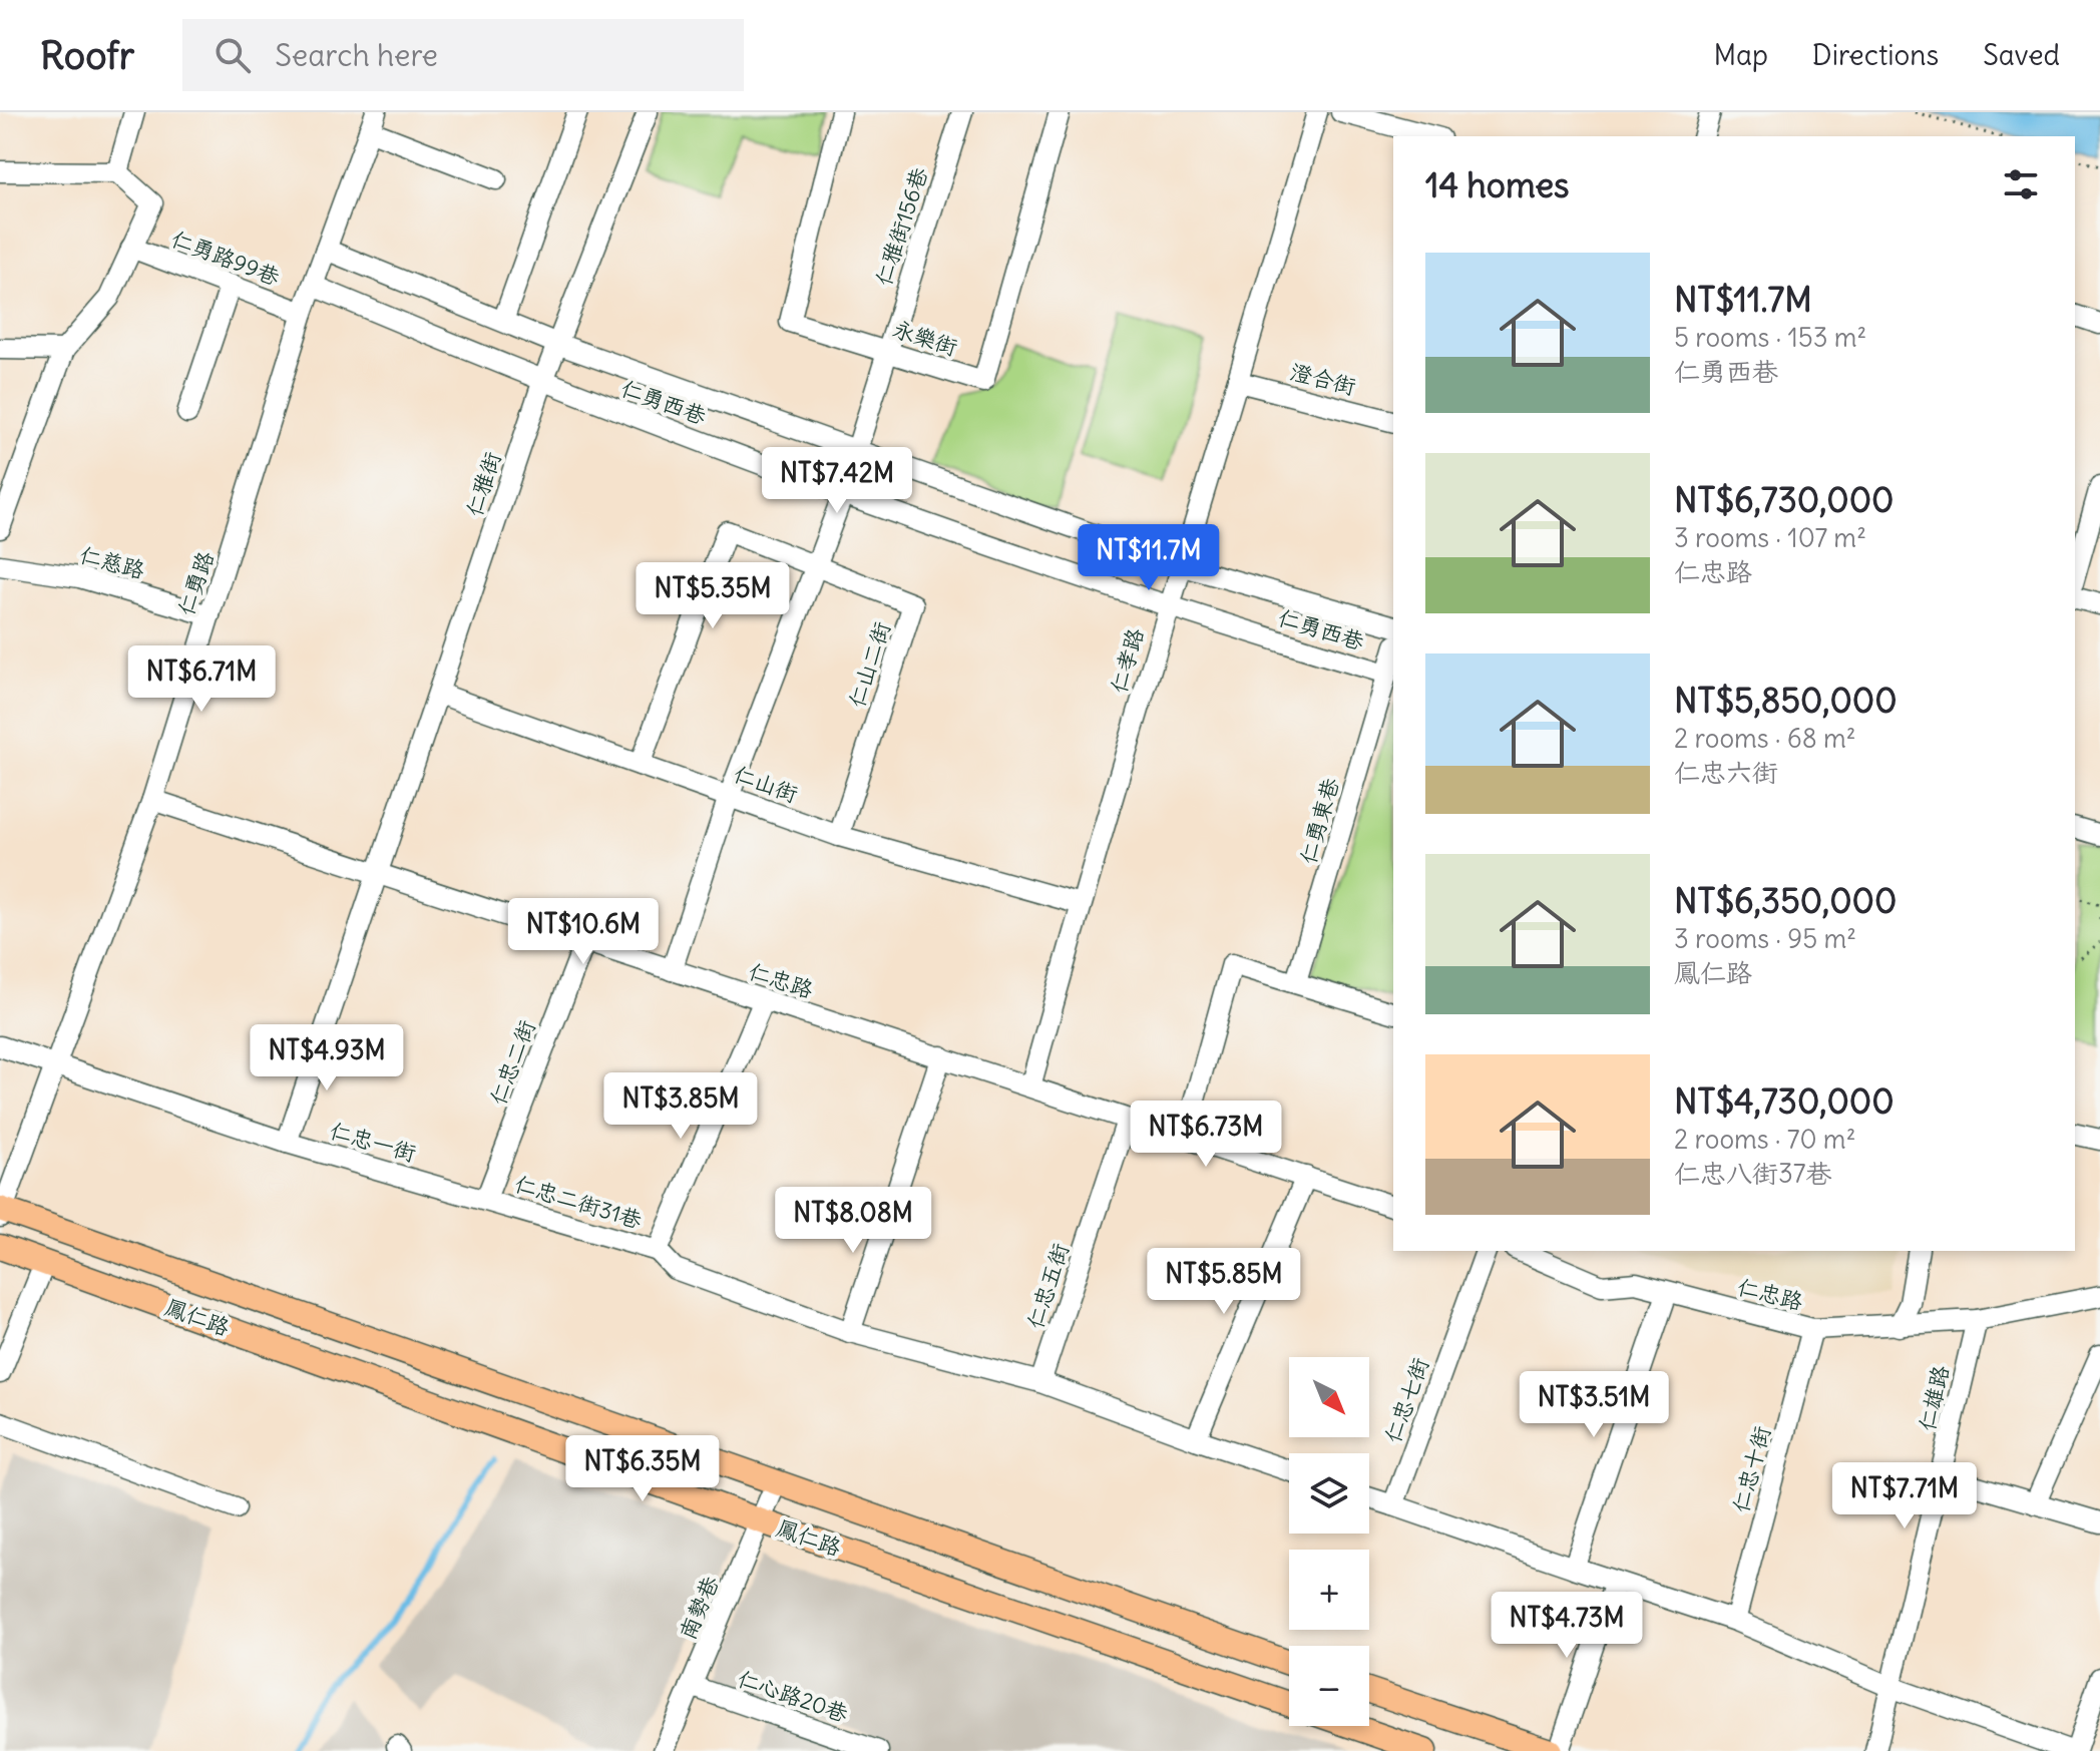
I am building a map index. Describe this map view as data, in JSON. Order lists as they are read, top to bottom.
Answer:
{
  "streets": {
    "main road": ["鳳仁路"],
    "street": [
      "仁雅街156巷",
      "仁勇路99巷",
      "永樂街",
      "澄合街",
      "仁勇西巷",
      "仁雅街",
      "仁慈路",
      "仁勇路",
      "仁孝路",
      "仁山二街",
      "仁山街",
      "仁勇東巷",
      "仁忠路",
      "仁忠二街",
      "仁忠一街",
      "仁忠二街31巷",
      "仁忠五街",
      "仁雄路",
      "仁忠七街",
      "仁忠十街",
      "南勢巷",
      "仁心路20巷"
    ]
  },
  "crossings": [
    ["仁雅街156巷", "永樂街"],
    ["仁雅街156巷", "仁勇西巷"],
    ["仁雅街156巷", "仁山二街"],
    ["仁雅街156巷", "仁山街"],
    ["仁雅街156巷", "仁忠路"],
    ["仁勇路99巷", "仁勇路"],
    ["澄合街", "仁孝路"],
    ["仁勇西巷", "仁雅街"],
    ["仁勇西巷", "仁勇路"],
    ["仁勇西巷", "仁孝路"],
    ["仁勇西巷", "仁勇東巷"],
    ["仁雅街", "仁山街"],
    ["仁雅街", "仁忠路"],
    ["仁慈路", "仁勇路"],
    ["仁勇路", "仁忠路"],
    ["仁勇路", "鳳仁路"],
    ["仁孝路", "仁山街"],
    ["仁孝路", "仁忠路"],
    ["仁山二街", "仁山街"],
    ["仁忠路", "仁忠二街"],
    ["仁忠路", "仁忠五街"],
    ["仁忠路", "仁雄路"],
    ["仁忠路", "仁忠十街"],
    ["仁忠二街", "仁忠一街"],
    ["仁忠二街", "仁忠二街31巷"],
    ["仁忠一街", "仁忠二街31巷"],
    ["鳳仁路", "南勢巷"],
    ["南勢巷", "仁心路20巷"]
  ],
  "north": "bottom right",
  "page": {
    "header": "Roofr",
    "search": "Search here",
    "nav": ["Map", "Directions", "Saved"],
    "heading": "14 homes",
    "list": [
      {
        "name": "NT$11.7M",
        "note": "5 rooms · 153 m² · 仁勇西巷"
      },
      {
        "name": "NT$6,730,000",
        "note": "3 rooms · 107 m² · 仁忠路"
      },
      {
        "name": "NT$5,850,000",
        "note": "2 rooms · 68 m² · 仁忠六街"
      },
      {
        "name": "NT$6,350,000",
        "note": "3 rooms · 95 m² · 鳳仁路"
      },
      {
        "name": "NT$4,730,000",
        "note": "2 rooms · 70 m² · 仁忠八街37巷"
      }
    ],
    "price": [
      "NT$7.42M",
      "NT$11.7M",
      "NT$5.35M",
      "NT$6.71M",
      "NT$10.6M",
      "NT$4.93M",
      "NT$3.85M",
      "NT$6.73M",
      "NT$8.08M",
      "NT$5.85M",
      "NT$3.51M",
      "NT$6.35M",
      "NT$7.71M",
      "NT$4.73M"
    ],
    "map_buttons": ["+", "−"]
  }
}
